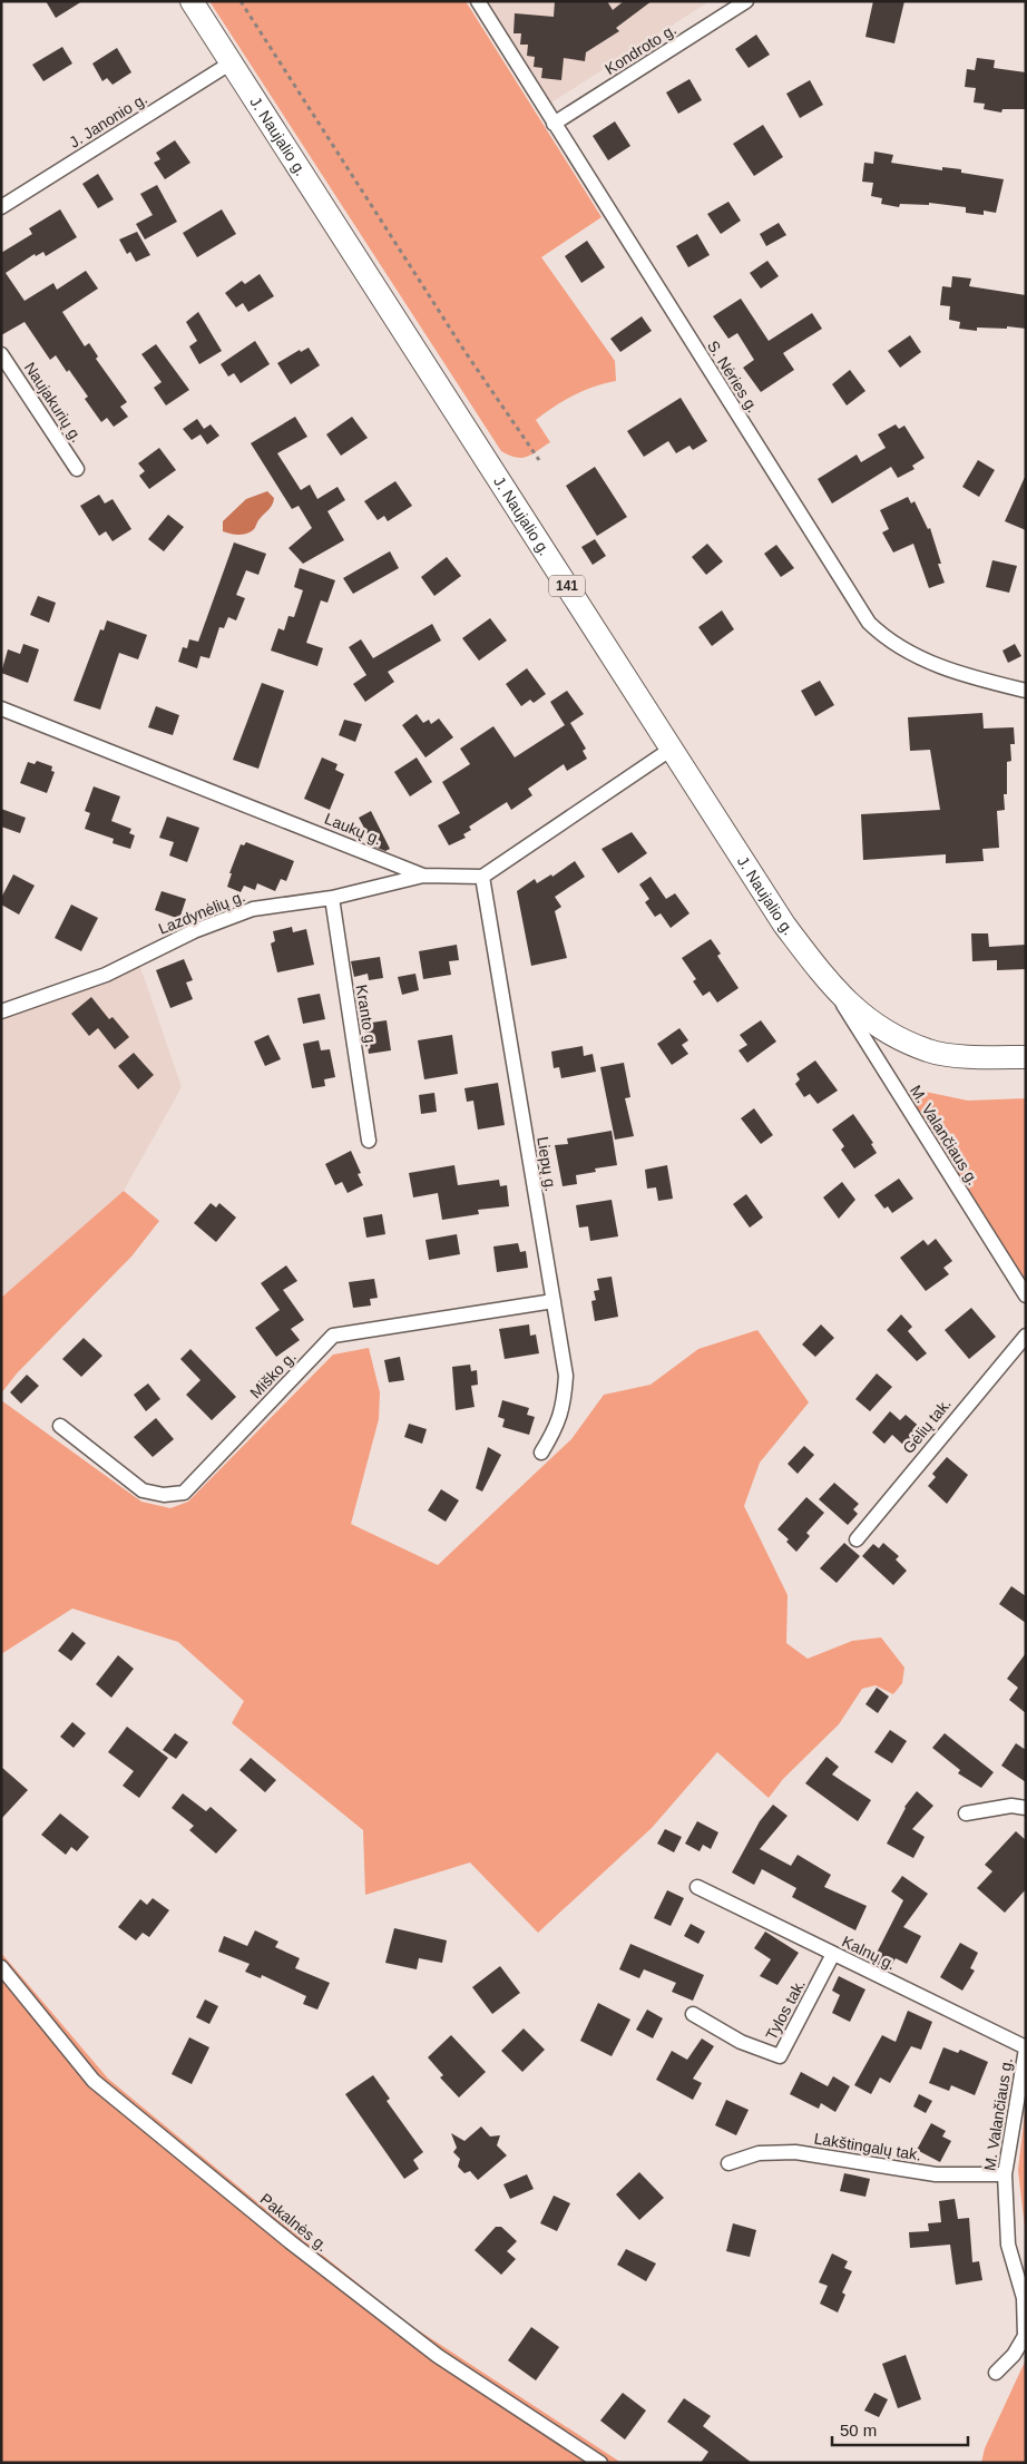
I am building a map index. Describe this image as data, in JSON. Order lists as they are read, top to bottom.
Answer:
{
  "streets": {
    "main road": ["J. Naujalio g.", "141"],
    "street": [
      "Kondroto g.",
      "J. Janonio g.",
      "S. Nėries g.",
      "Naujakurių g.",
      "Laukų g.",
      "Lazdynėlių g.",
      "Kranto g.",
      "M. Valančiaus g.",
      "Liepų g.",
      "Miško g.",
      "Gėlių tak.",
      "Kalnų g.",
      "Tylos tak.",
      "Lakštingalų tak.",
      "Pakalnės g."
    ]
  },
  "crossings": [
    ["Kondroto g.", "S. Nėries g."],
    ["J. Janonio g.", "J. Naujalio g."],
    ["J. Naujalio g.", "M. Valančiaus g."],
    ["Laukų g.", "Lazdynėlių g."],
    ["Laukų g.", "Liepų g."],
    ["Lazdynėlių g.", "Kranto g."],
    ["M. Valančiaus g.", "Kalnų g."],
    ["M. Valančiaus g.", "Lakštingalų tak."],
    ["Liepų g.", "Miško g."],
    ["Kalnų g.", "Tylos tak."]
  ],
  "scale_bar": "50 m"
}
